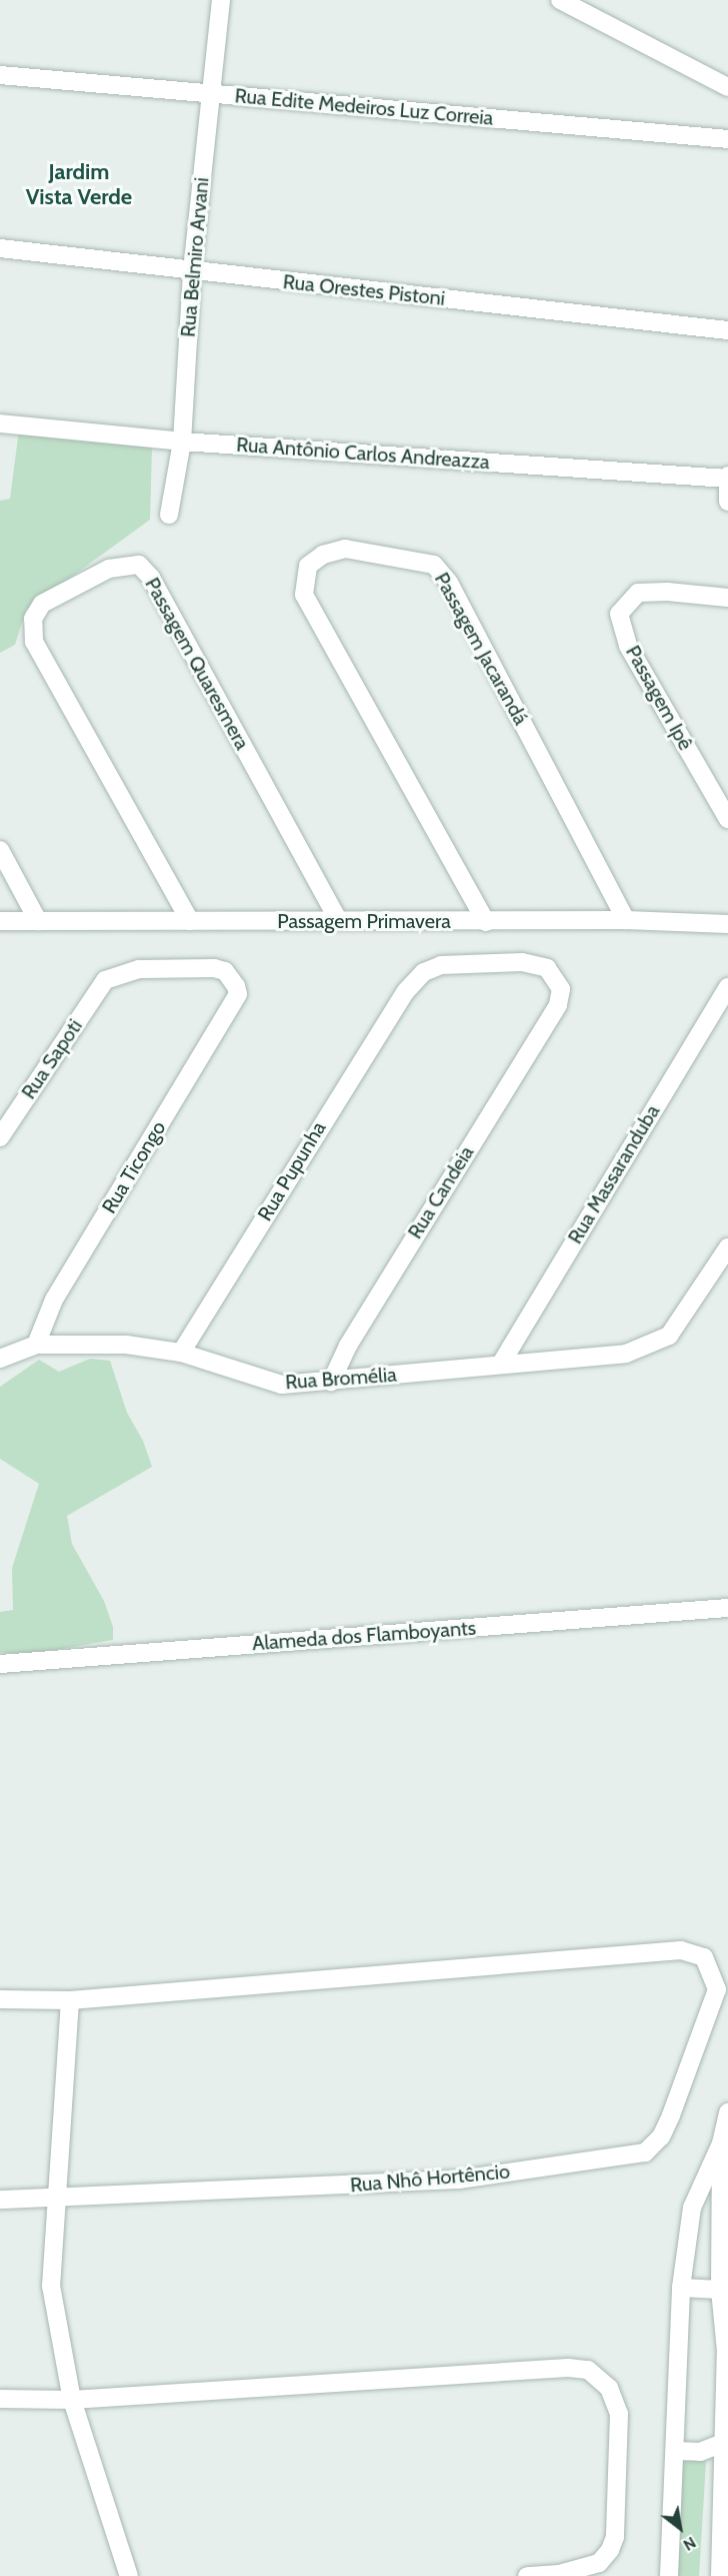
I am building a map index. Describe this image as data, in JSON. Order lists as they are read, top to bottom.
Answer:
{
  "streets": {
    "street": [
      "Rua Edite Medeiros Luz Correia",
      "Rua Belmiro Arvani",
      "Rua Orestes Pistoni",
      "Rua Antônio Carlos Andreazza",
      "Passagem Jacarandá",
      "Passagem Quaresmera",
      "Passagem Ipê",
      "Passagem Primavera",
      "Rua Sapoti",
      "Rua Ticongo",
      "Rua Pupunha",
      "Rua Massaranduba",
      "Rua Candeia",
      "Rua Bromélia",
      "Alameda dos Flamboyants",
      "Rua Nhô Hortêncio"
    ]
  },
  "crossings": [
    ["Rua Edite Medeiros Luz Correia", "Rua Belmiro Arvani"],
    ["Rua Belmiro Arvani", "Rua Orestes Pistoni"],
    ["Rua Belmiro Arvani", "Rua Antônio Carlos Andreazza"],
    ["Passagem Jacarandá", "Passagem Primavera"],
    ["Passagem Quaresmera", "Passagem Primavera"],
    ["Rua Sapoti", "Rua Ticongo"],
    ["Rua Ticongo", "Rua Bromélia"],
    ["Rua Pupunha", "Rua Candeia"],
    ["Rua Pupunha", "Rua Bromélia"],
    ["Rua Massaranduba", "Rua Bromélia"],
    ["Rua Candeia", "Rua Bromélia"]
  ],
  "districts": ["Jardim Vista Verde"],
  "north": "bottom right"
}
